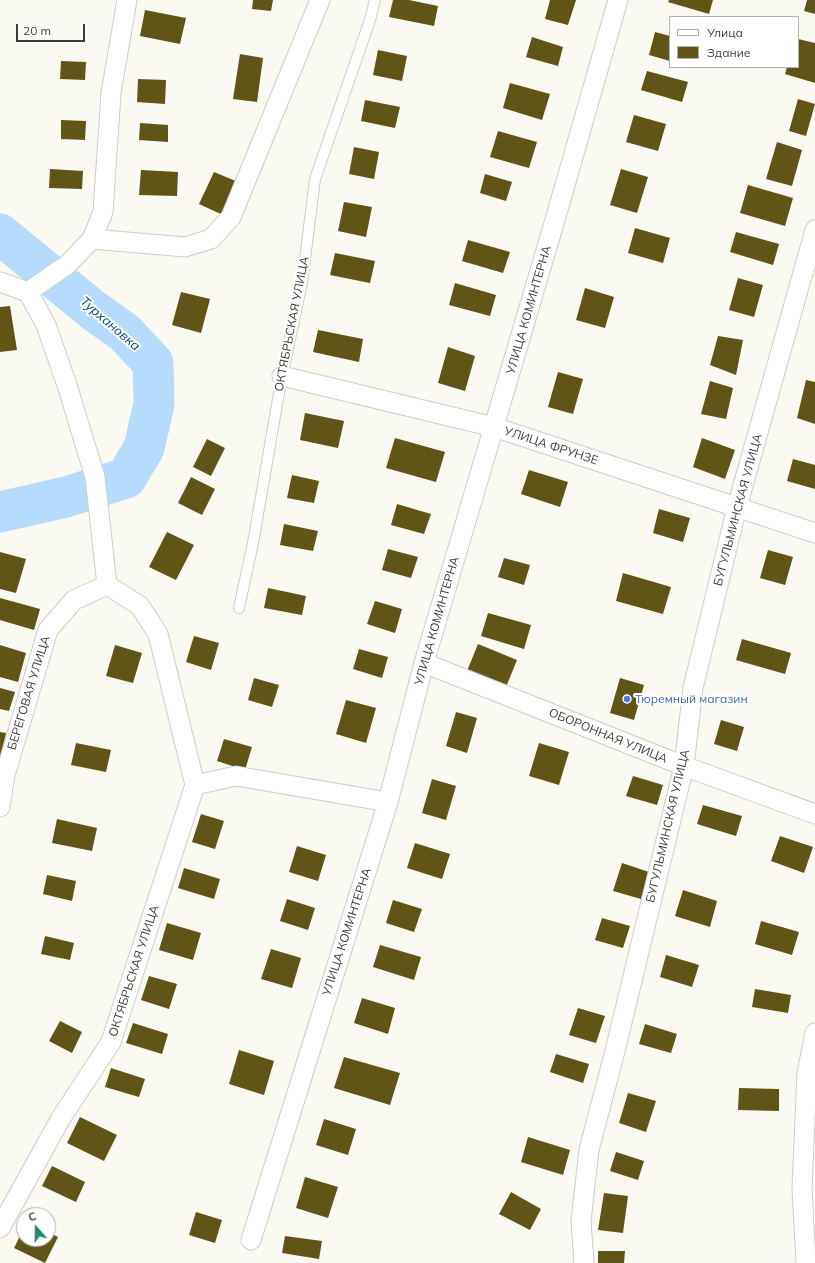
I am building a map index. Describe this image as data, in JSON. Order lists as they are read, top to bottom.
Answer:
{
  "streets": {
    "street": [
      "УЛИЦА КОМИНТЕРНА",
      "ОКТЯБРЬСКАЯ УЛИЦА",
      "УЛИЦА ФРУНЗЕ",
      "БУГУЛЬМИНСКАЯ УЛИЦА",
      "БЕРЕГОВАЯ УЛИЦА",
      "ОБОРОННАЯ УЛИЦА"
    ]
  },
  "crossings": [
    ["УЛИЦА КОМИНТЕРНА", "УЛИЦА ФРУНЗЕ"],
    ["УЛИЦА КОМИНТЕРНА", "ОБОРОННАЯ УЛИЦА"],
    ["ОКТЯБРЬСКАЯ УЛИЦА", "УЛИЦА ФРУНЗЕ"],
    ["УЛИЦА ФРУНЗЕ", "БУГУЛЬМИНСКАЯ УЛИЦА"],
    ["БУГУЛЬМИНСКАЯ УЛИЦА", "ОБОРОННАЯ УЛИЦА"]
  ],
  "water": ["Турхановка"],
  "places": ["Тюремный магазин"],
  "legend": ["Улица", "Здание"],
  "scale_bar": "20 m",
  "north": "top"
}
